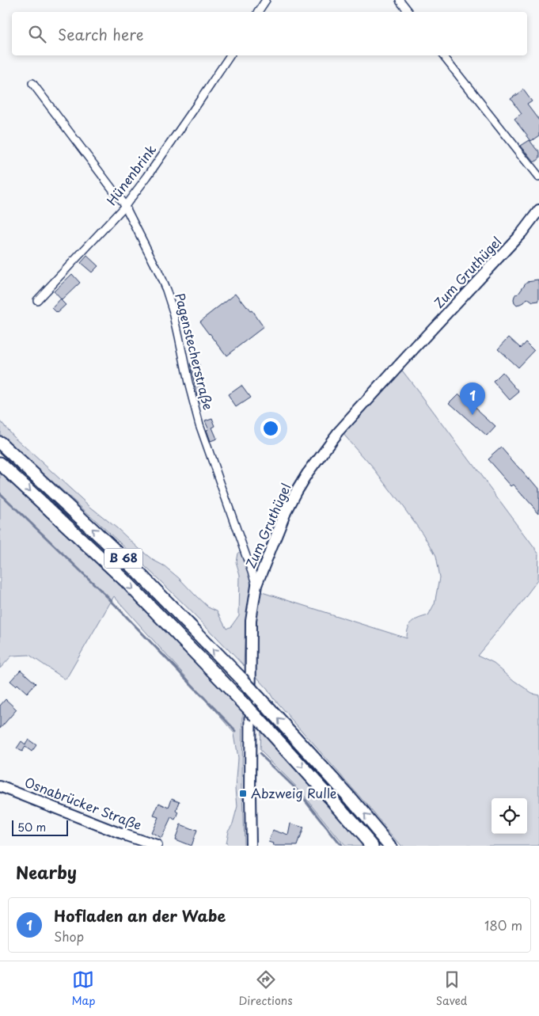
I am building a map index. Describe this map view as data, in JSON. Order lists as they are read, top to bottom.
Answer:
{
  "streets": {
    "highway": ["B 68"],
    "street": [
      "Hünenbrink",
      "Zum Gruthügel",
      "Pagenstecherstraße",
      "Osnabrücker Straße"
    ]
  },
  "crossings": [
    ["Hünenbrink", "Pagenstecherstraße"],
    ["Zum Gruthügel", "Pagenstecherstraße"]
  ],
  "places": {
    "transit": ["Abzweig Rulle"]
  },
  "scale_bar": "50 m",
  "page": {
    "search": "Search here",
    "pins": "1",
    "scale": "50 m",
    "heading": "Nearby",
    "list": [
      {
        "mark": "1",
        "name": "Hofladen an der Wabe",
        "note": "Shop",
        "value": "180 m"
      }
    ],
    "nav": ["Map", "Directions", "Saved"]
  }
}
